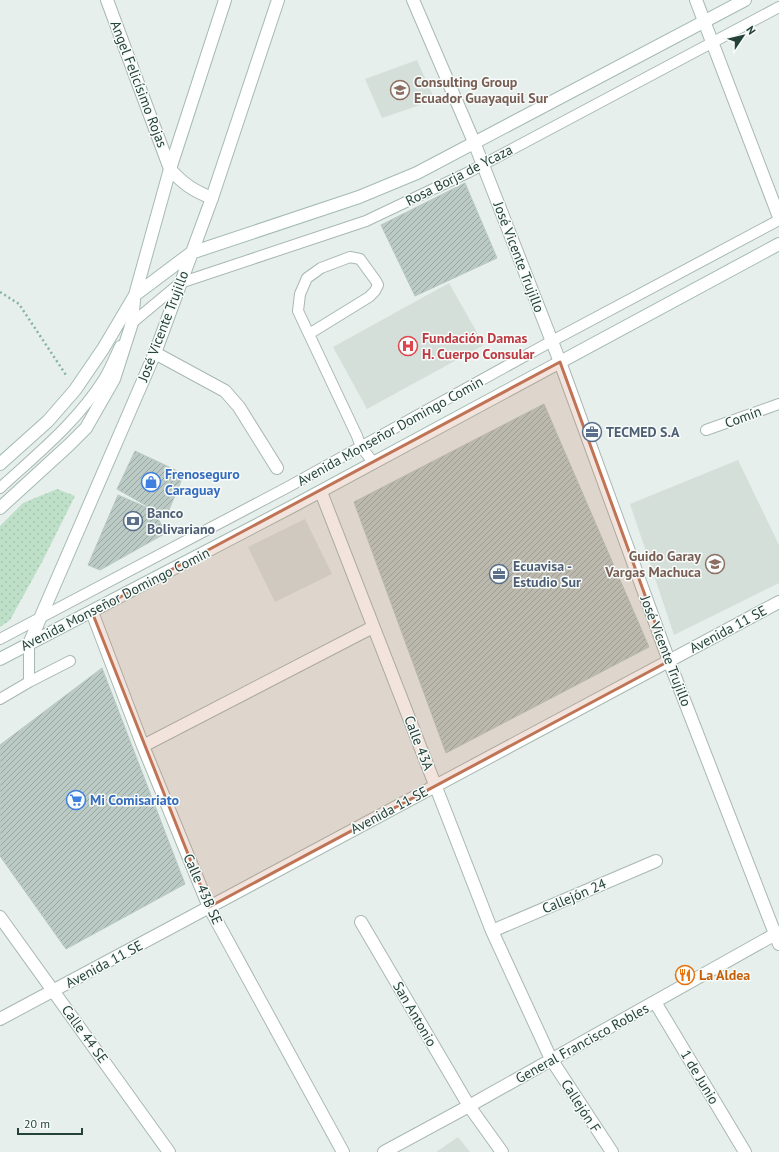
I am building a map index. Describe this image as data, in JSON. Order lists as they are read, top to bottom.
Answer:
{
  "streets": {
    "street": [
      "Angel Felicísimo Rojas",
      "Rosa Borja de Ycaza",
      "José Vicente Trujillo",
      "Avenida Monseñor Domingo Comin",
      "Avenida 11 SE",
      "Calle 43A",
      "Calle 43B SE",
      "Callejón 24",
      "San Antonio",
      "Calle 44 SE",
      "General Francisco Robles",
      "1 de Junio",
      "Callejón F"
    ],
    "lane": ["Comín"]
  },
  "crossings": [
    ["Rosa Borja de Ycaza", "José Vicente Trujillo"],
    ["José Vicente Trujillo", "Avenida Monseñor Domingo Comin"],
    ["José Vicente Trujillo", "Avenida 11 SE"],
    ["José Vicente Trujillo", "General Francisco Robles"],
    ["Avenida Monseñor Domingo Comin", "Calle 43A"],
    ["Avenida Monseñor Domingo Comin", "Calle 43B SE"],
    ["Avenida 11 SE", "Calle 43A"],
    ["Avenida 11 SE", "Calle 43B SE"],
    ["Avenida 11 SE", "Calle 44 SE"],
    ["Calle 43A", "Callejón 24"],
    ["Calle 43A", "General Francisco Robles"],
    ["Calle 43A", "Callejón F"],
    ["San Antonio", "General Francisco Robles"],
    ["General Francisco Robles", "1 de Junio"],
    ["General Francisco Robles", "Callejón F"]
  ],
  "places": {
    "school or university": ["Consulting Group Ecuador Guayaquil Sur", "Guido Garay Vargas Machuca"],
    "hospital": ["Fundación Damas H. Cuerpo Consular"],
    "office": ["TECMED S.A", "Ecuavisa - Estudio Sur"],
    "shop": ["Frenoseguro Caraguay"],
    "bank": ["Banco Bolivariano"],
    "supermarket": ["Mi Comisariato"],
    "restaurant": ["La Aldea"]
  },
  "scale_bar": "20 m",
  "north": "top right"
}
